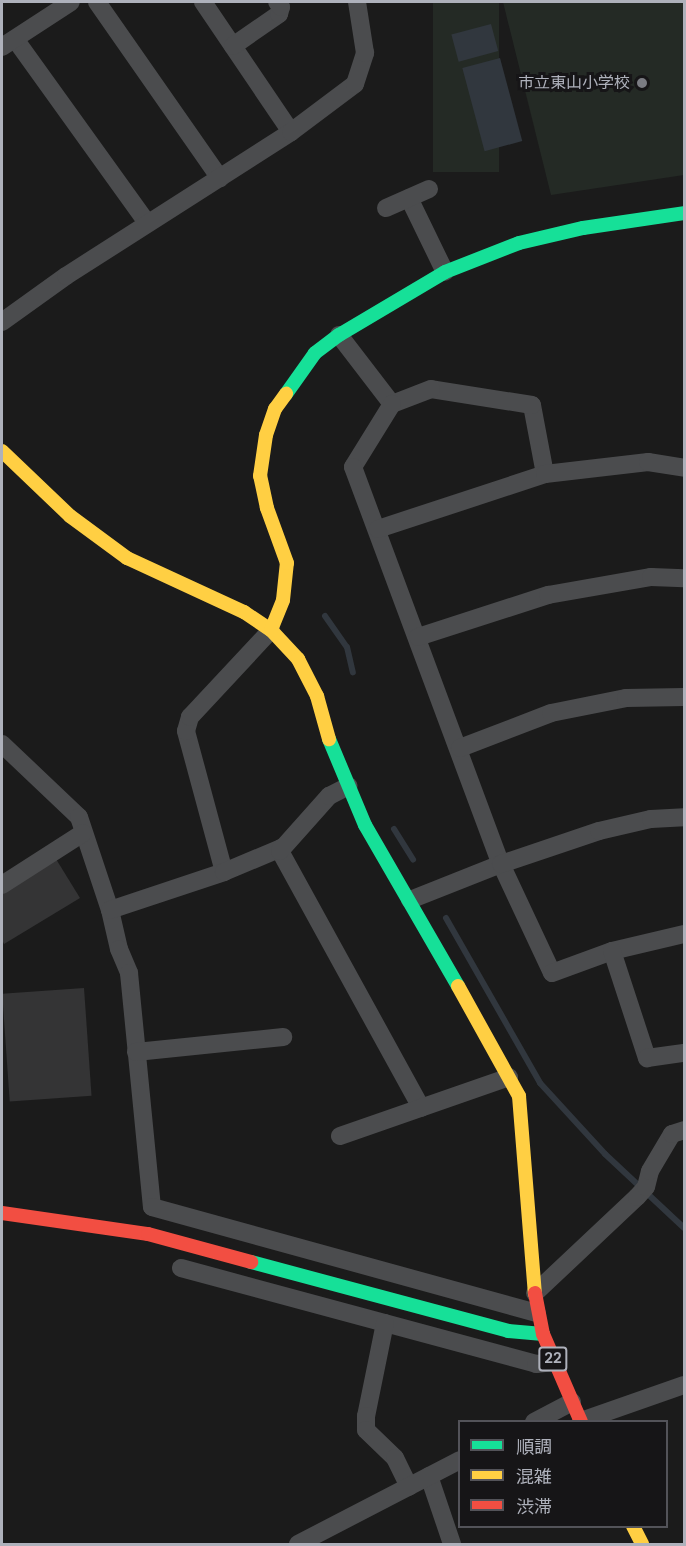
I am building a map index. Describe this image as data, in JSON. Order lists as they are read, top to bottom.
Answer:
{
  "streets": {
    "street": ["22"]
  },
  "places": ["市立東山小学校"],
  "legend": ["順調", "混雑", "渋滞"]
}
